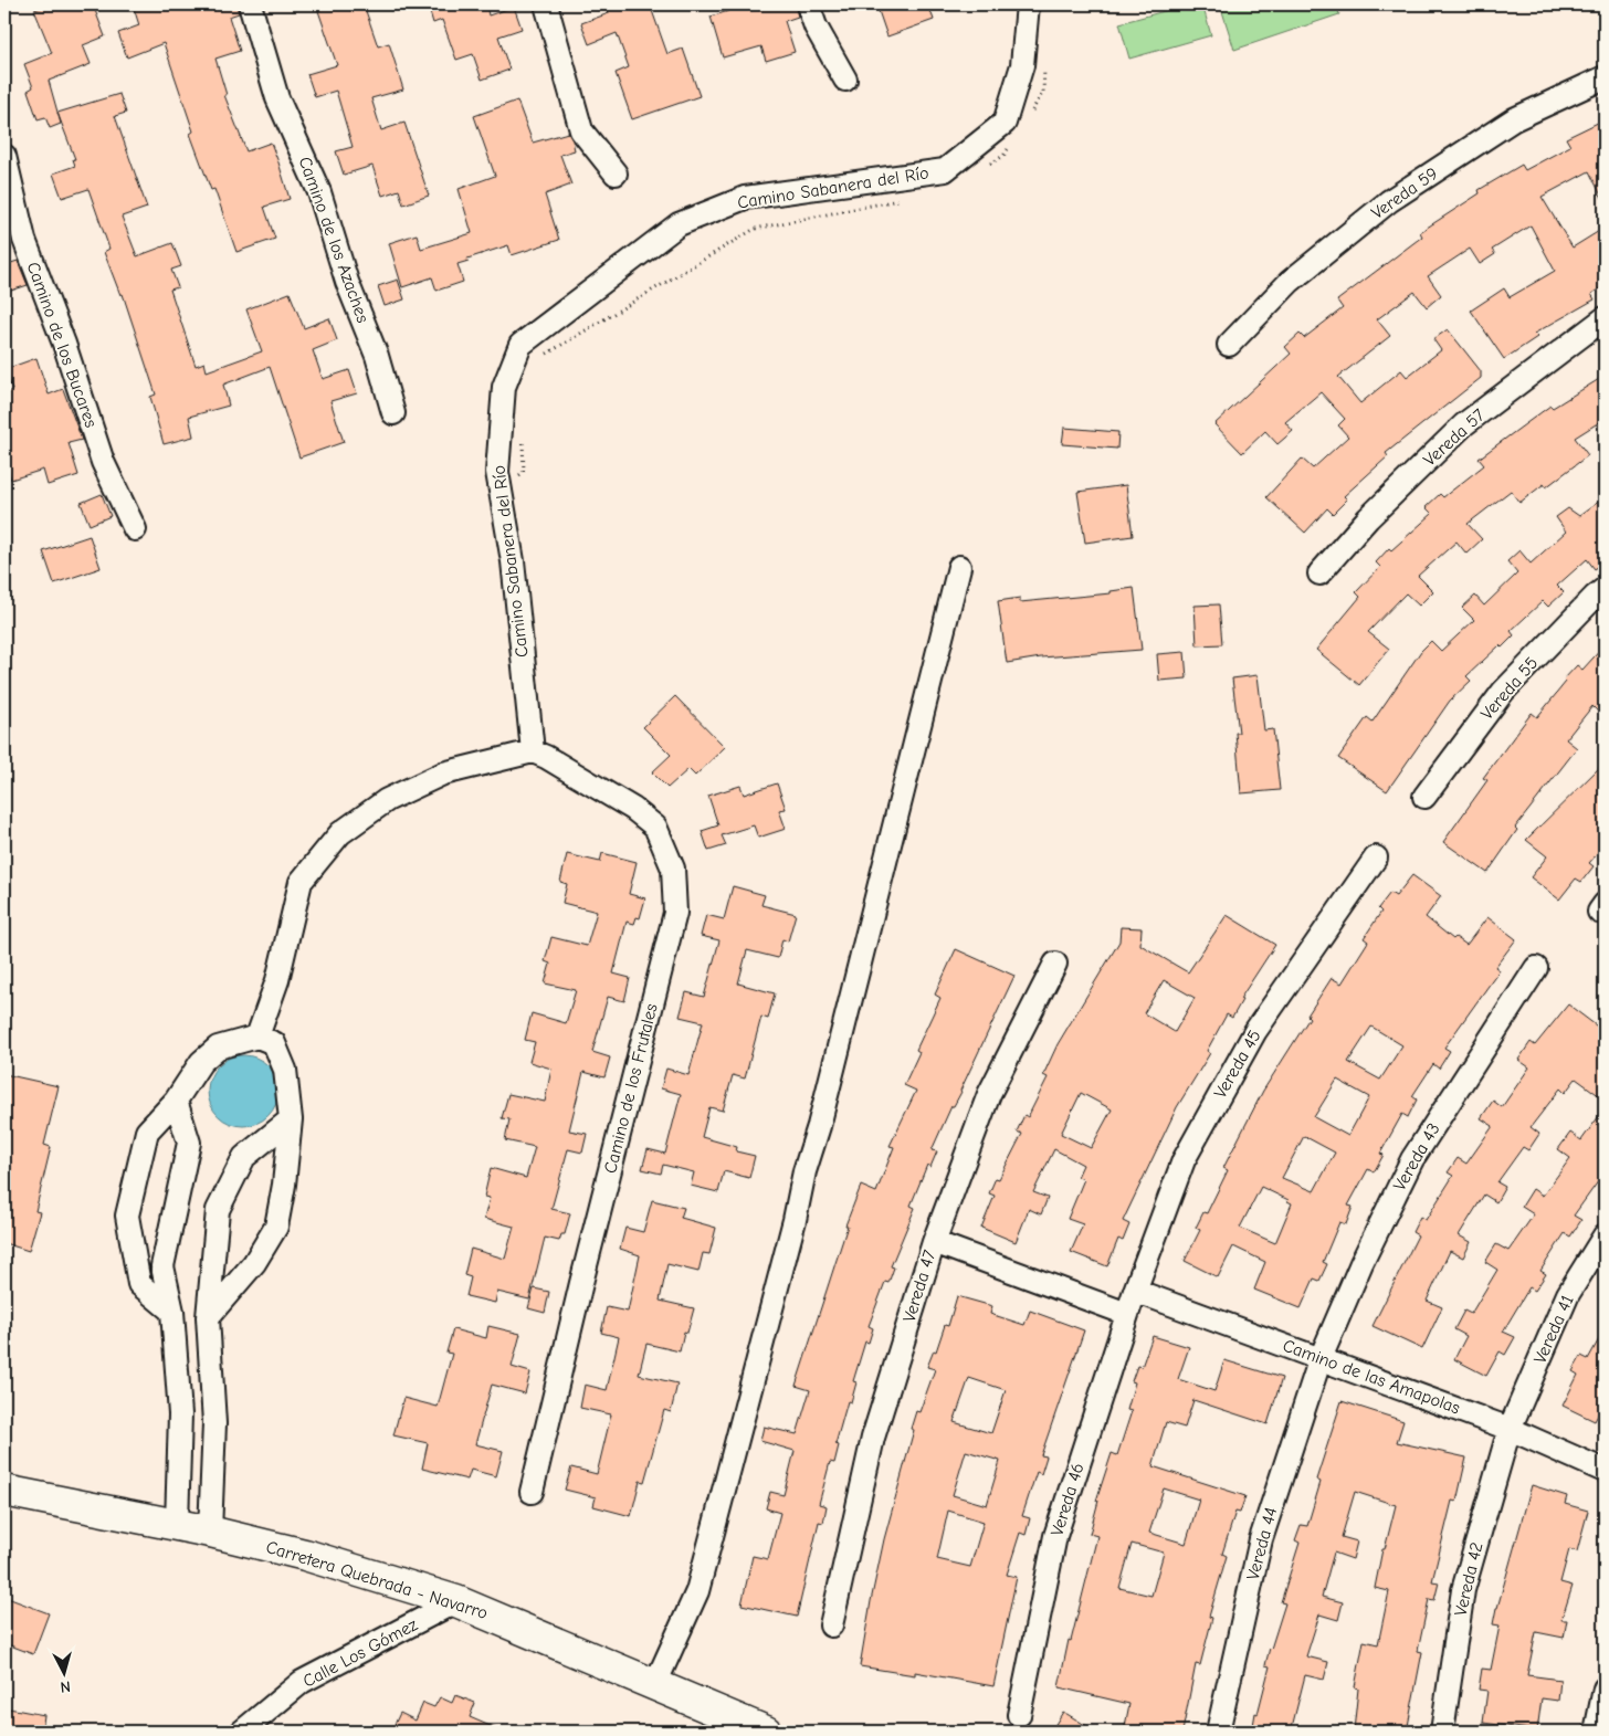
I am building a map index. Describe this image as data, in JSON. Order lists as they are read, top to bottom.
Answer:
{
  "streets": {
    "street": [
      "Camino Sabanera del Río",
      "Vereda 59",
      "Camino de los Azaches",
      "Camino de los Bucares",
      "Vereda 57",
      "Vereda 55",
      "Vereda 45",
      "Camino de los Frutales",
      "Vereda 43",
      "Vereda 47",
      "Vereda 41",
      "Camino de las Amapolas",
      "Vereda 46",
      "Vereda 44",
      "Vereda 42",
      "Carretera Quebrada - Navarro",
      "Calle Los Gómez"
    ]
  },
  "crossings": [
    ["Camino Sabanera del Río", "Camino de los Frutales"],
    ["Vereda 45", "Camino de las Amapolas"],
    ["Vereda 45", "Vereda 46"],
    ["Vereda 43", "Camino de las Amapolas"],
    ["Vereda 43", "Vereda 44"],
    ["Vereda 41", "Camino de las Amapolas"],
    ["Vereda 41", "Vereda 42"],
    ["Camino de las Amapolas", "Vereda 46"],
    ["Camino de las Amapolas", "Vereda 44"],
    ["Camino de las Amapolas", "Vereda 42"],
    ["Carretera Quebrada - Navarro", "Calle Los Gómez"]
  ],
  "north": "bottom"
}
